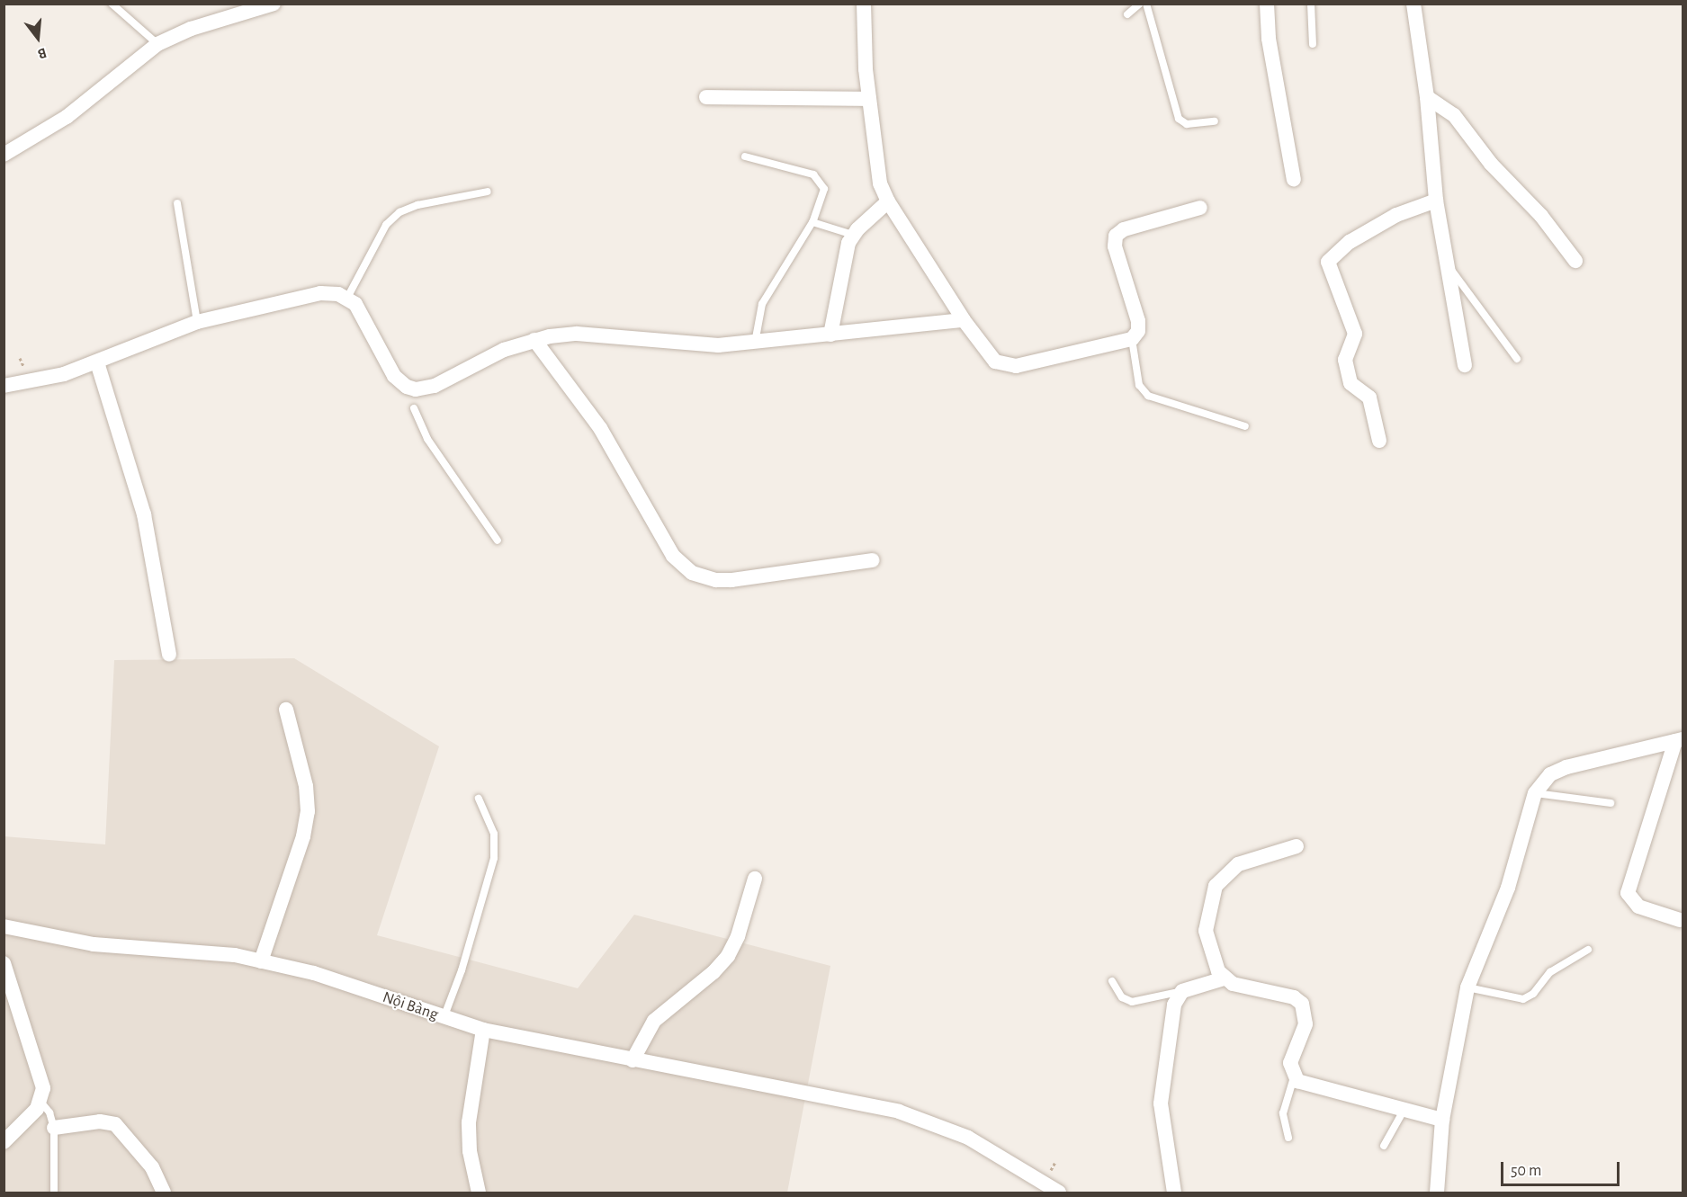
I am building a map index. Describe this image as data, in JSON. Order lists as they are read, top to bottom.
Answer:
{
  "streets": {
    "street": ["Nội Bàng"]
  },
  "scale_bar": "50 m",
  "north": "bottom"
}
